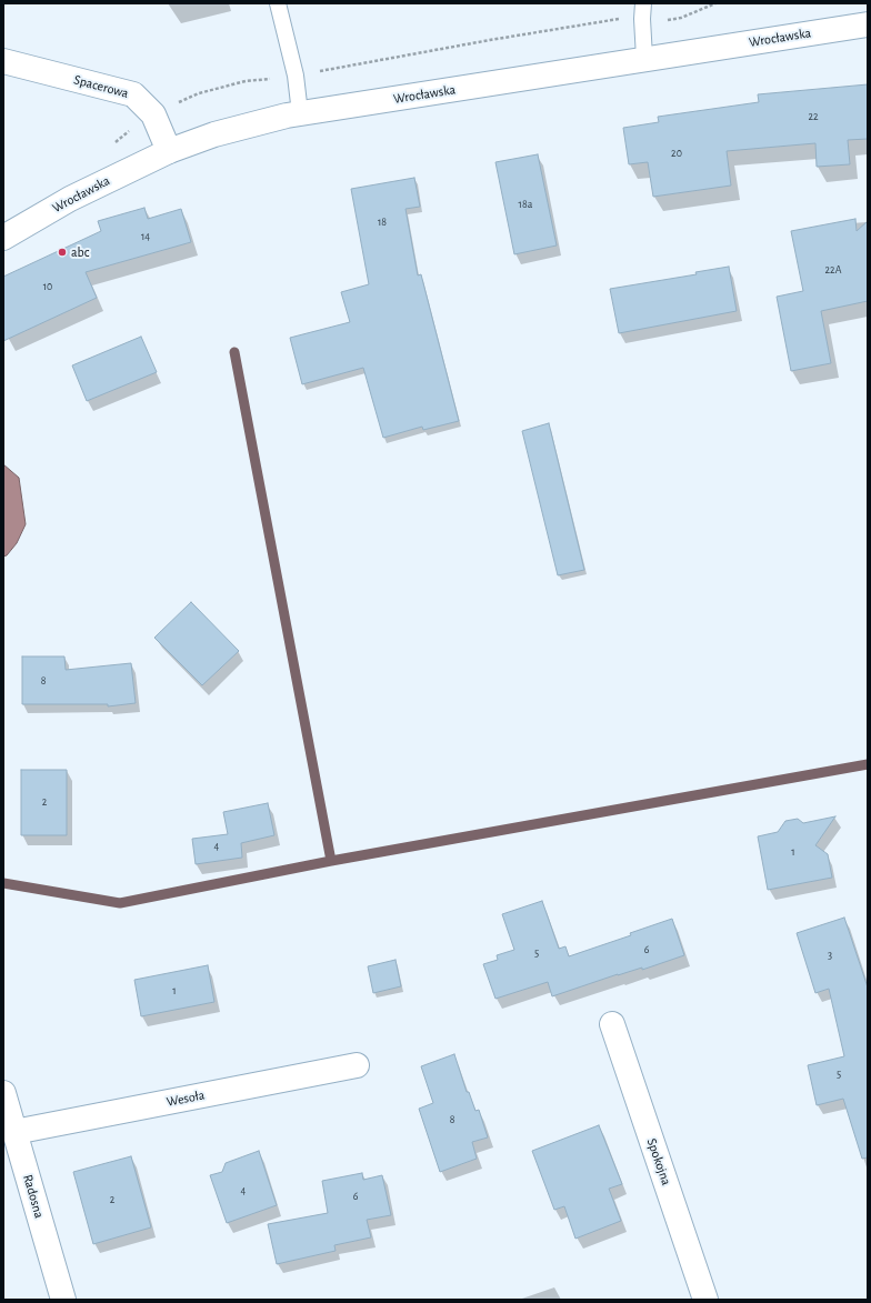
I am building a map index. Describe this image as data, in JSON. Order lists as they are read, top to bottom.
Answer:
{
  "streets": {
    "street": [
      "Wrocławska",
      "Spacerowa",
      "Wesoła",
      "Spokojna",
      "Radosna"
    ]
  },
  "crossings": [
    ["Wrocławska", "Spacerowa"],
    ["Wesoła", "Radosna"]
  ],
  "places": ["abc"],
  "house_numbers": [
    "22",
    "20",
    "18a",
    "18",
    "14",
    "22A",
    "10",
    "8",
    "2",
    "4",
    "1",
    "6",
    "5",
    "3",
    "1",
    "5",
    "8",
    "4",
    "6",
    "2"
  ]
}
